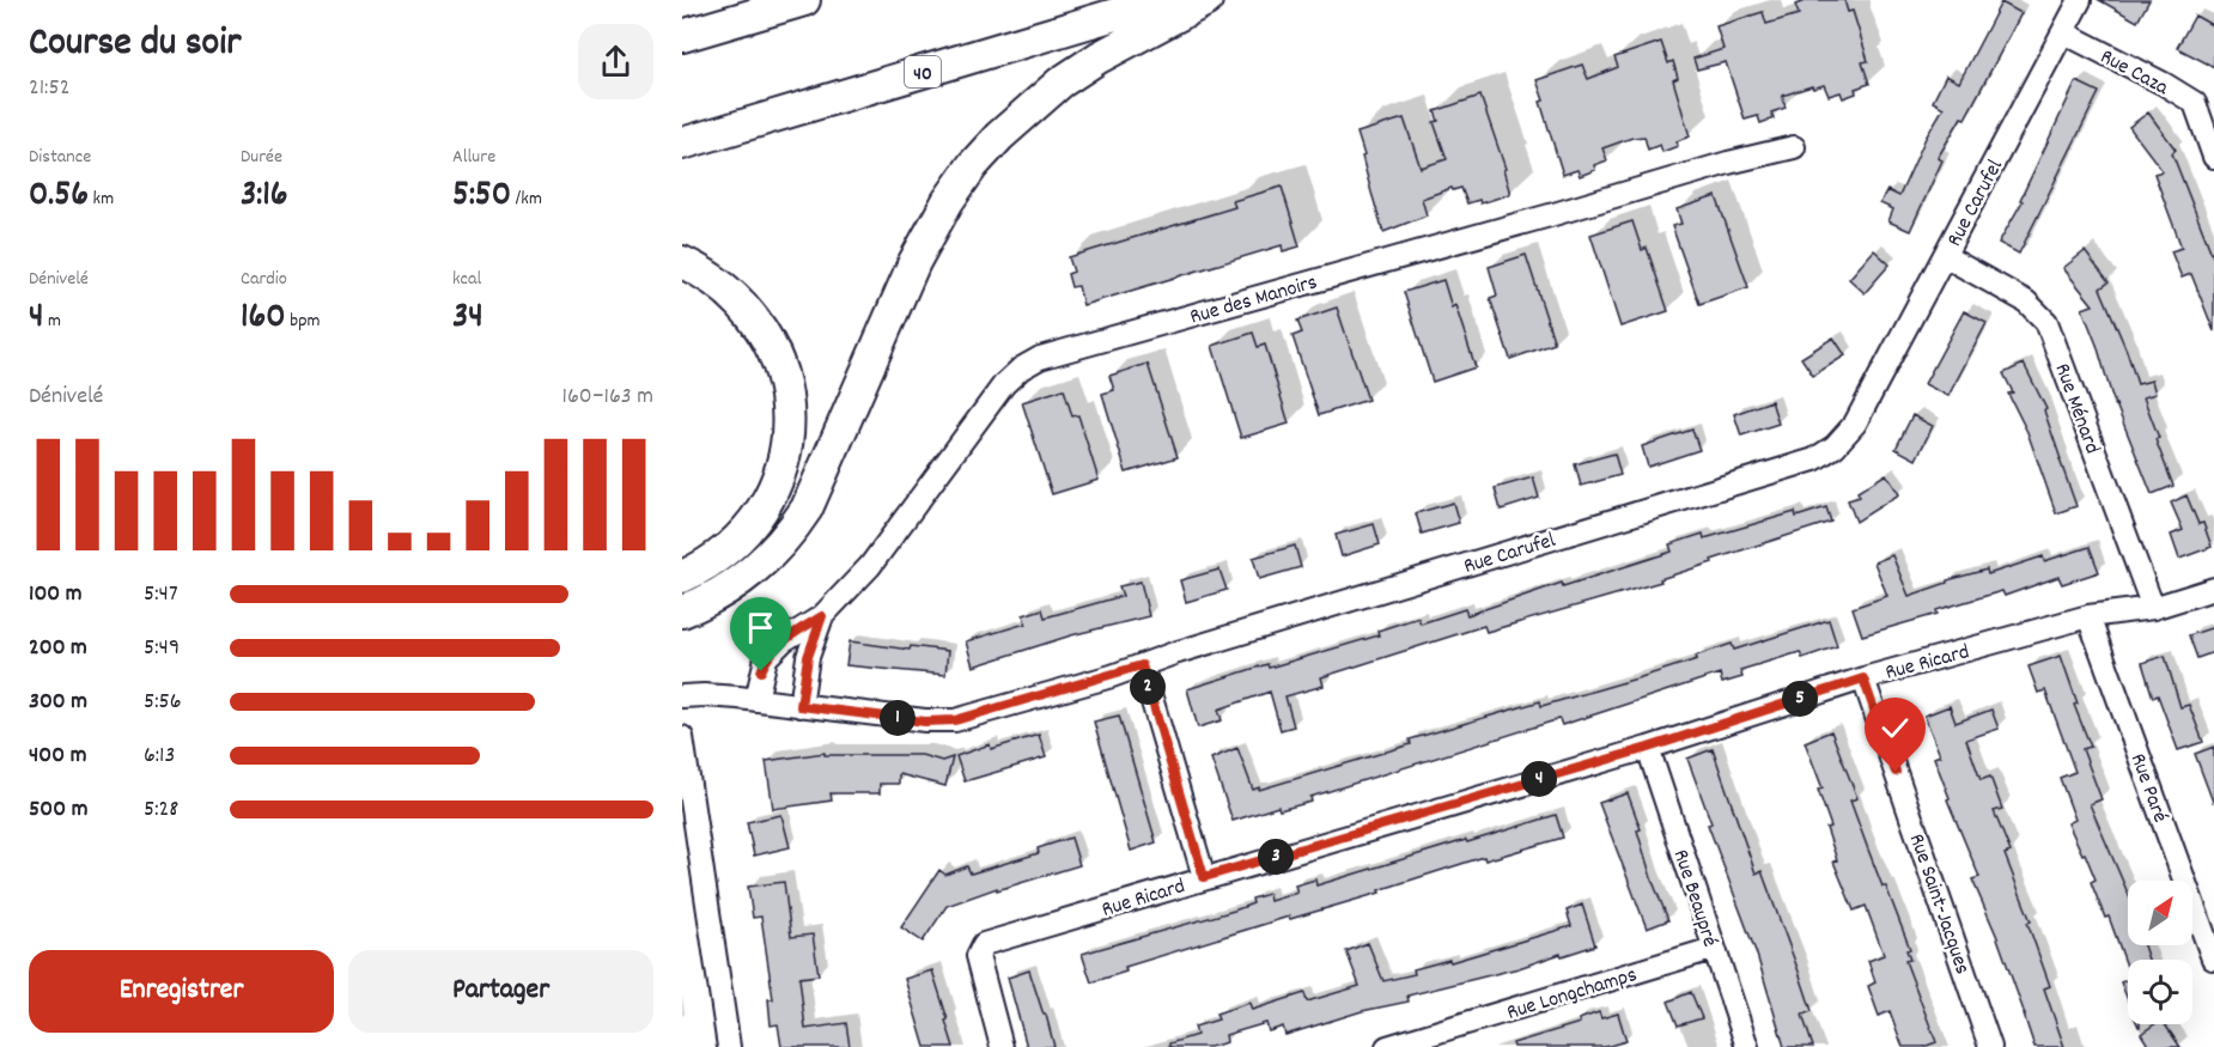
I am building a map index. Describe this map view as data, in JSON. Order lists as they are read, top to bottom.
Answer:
{
  "streets": {
    "highway": ["40"],
    "street": [
      "Rue Caza",
      "Rue Carufel",
      "Rue des Manoirs",
      "Rue Ménard",
      "Rue Ricard",
      "Rue Paré",
      "Rue Beaupré",
      "Rue Saint-Jacques",
      "Rue Longchamps"
    ]
  },
  "crossings": [
    ["Rue Caza", "Rue Carufel"],
    ["Rue Carufel", "Rue des Manoirs"],
    ["Rue Carufel", "Rue Ménard"],
    ["Rue Ménard", "Rue Ricard"],
    ["Rue Ricard", "Rue Paré"],
    ["Rue Ricard", "Rue Beaupré"],
    ["Rue Ricard", "Rue Saint-Jacques"],
    ["Rue Beaupré", "Rue Longchamps"]
  ],
  "north": "top right",
  "page": {
    "heading": ["Course du soir", "21:52"],
    "stats": [
      ["Distance", "0.56 km"],
      ["Durée", "3:16"],
      ["Allure", "5:50 /km"],
      ["Dénivelé", "4 m"],
      ["Cardio", "160 bpm"],
      ["kcal", "34"]
    ],
    "chart": ["Dénivelé", "160–163 m"],
    "list": [
      {
        "name": "100 m",
        "note": "5:47"
      },
      {
        "name": "200 m",
        "note": "5:49"
      },
      {
        "name": "300 m",
        "note": "5:56"
      },
      {
        "name": "400 m",
        "note": "6:13"
      },
      {
        "name": "500 m",
        "note": "5:28"
      }
    ],
    "pins": [
      "2",
      "5",
      "1",
      "4",
      "3"
    ],
    "buttons": ["Enregistrer", "Partager"]
  }
}
